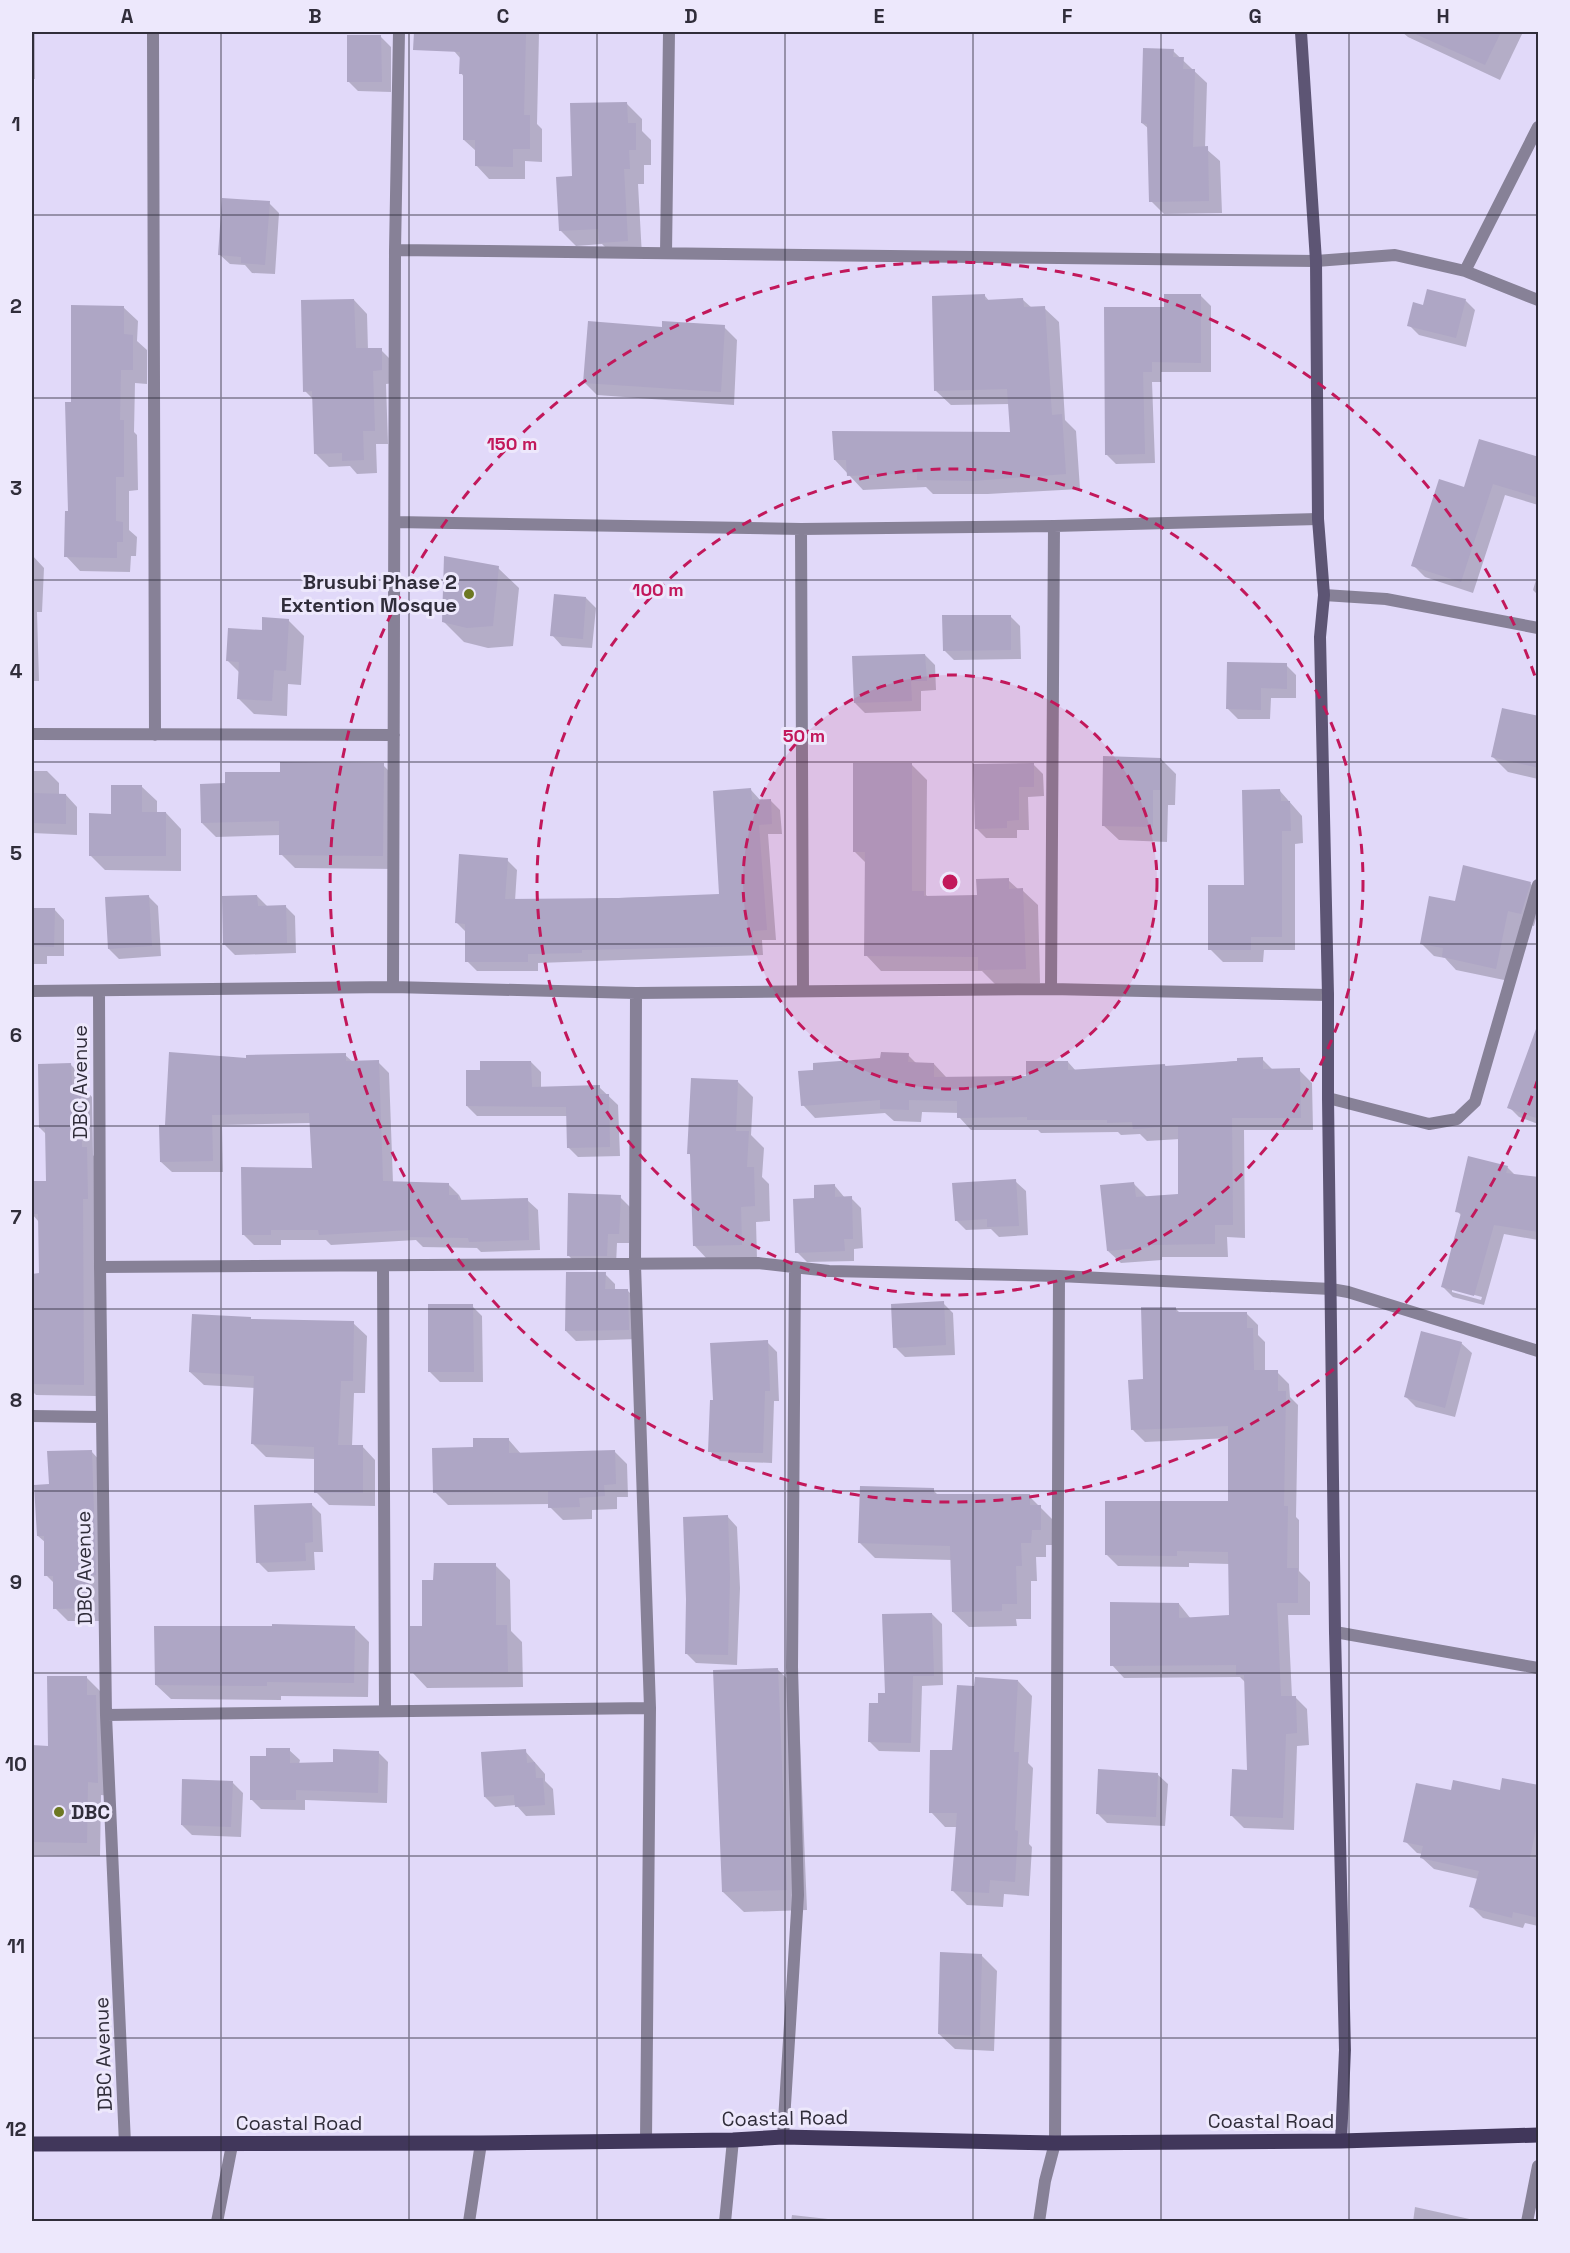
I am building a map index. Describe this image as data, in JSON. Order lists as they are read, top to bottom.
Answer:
{
  "streets": {
    "main road": ["Coastal Road"],
    "street": ["DBC Avenue"]
  },
  "crossings": [
    ["DBC Avenue", "Coastal Road"]
  ],
  "places": ["Brusubi Phase 2 Extention Mosque", "DBC"],
  "grid": {
    "columns": [
      "A",
      "B",
      "C",
      "D",
      "E",
      "F",
      "G",
      "H"
    ],
    "rows": [
      "1",
      "2",
      "3",
      "4",
      "5",
      "6",
      "7",
      "8",
      "9",
      "10",
      "11",
      "12"
    ]
  },
  "rings": ["150 m", "100 m", "50 m"]
}
